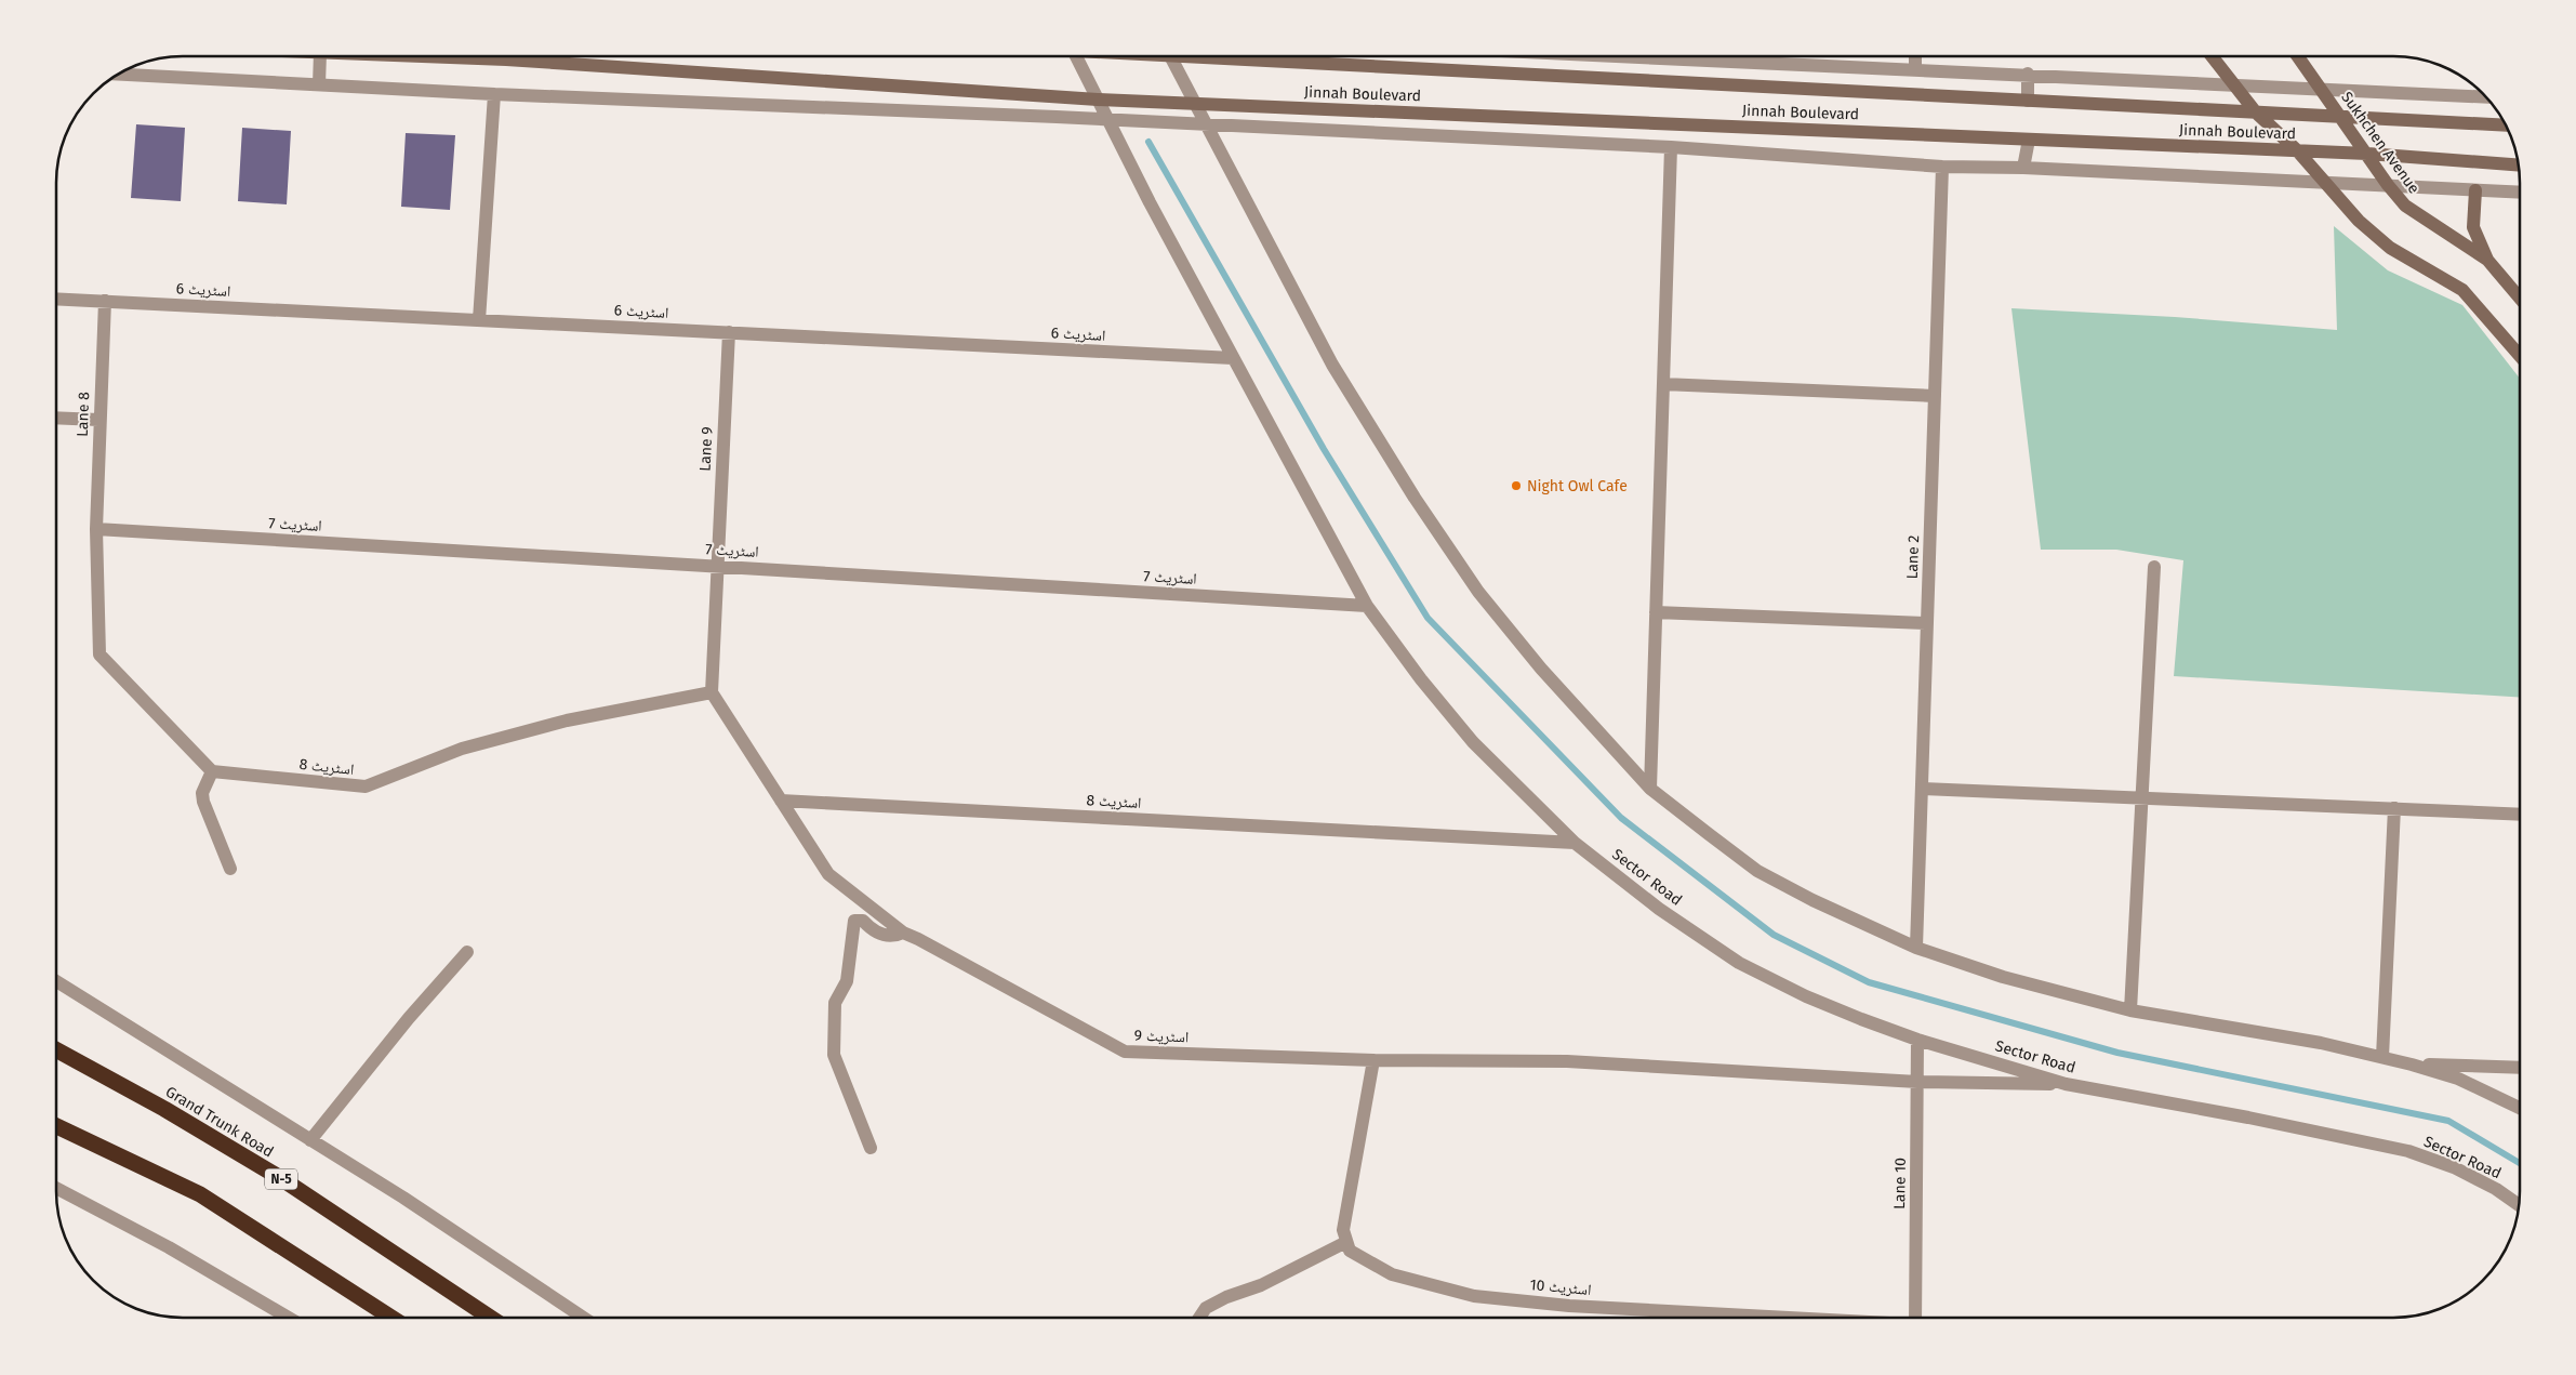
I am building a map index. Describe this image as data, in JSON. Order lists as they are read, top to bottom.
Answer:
{
  "streets": {
    "highway": ["Grand Trunk Road", "N-5"],
    "street": [
      "Jinnah Boulevard",
      "Sukhchen Avenue",
      "اسٹریٹ 6",
      "Lane 8",
      "Lane 9",
      "اسٹریٹ 7",
      "Lane 2",
      "اسٹریٹ 8",
      "Sector Road",
      "اسٹریٹ 9",
      "Lane 10",
      "اسٹریٹ 10"
    ]
  },
  "crossings": [
    ["Jinnah Boulevard", "Sukhchen Avenue"],
    ["Jinnah Boulevard", "Sector Road"],
    ["اسٹریٹ 6", "Lane 8"],
    ["اسٹریٹ 6", "Lane 9"],
    ["اسٹریٹ 6", "Sector Road"],
    ["Lane 8", "اسٹریٹ 7"],
    ["Lane 9", "اسٹریٹ 7"],
    ["اسٹریٹ 7", "Sector Road"],
    ["اسٹریٹ 8", "Sector Road"],
    ["اسٹریٹ 8", "اسٹریٹ 9"],
    ["Sector Road", "اسٹریٹ 9"],
    ["Sector Road", "Lane 10"],
    ["اسٹریٹ 9", "Lane 10"]
  ],
  "places": ["Night Owl Cafe"]
}
